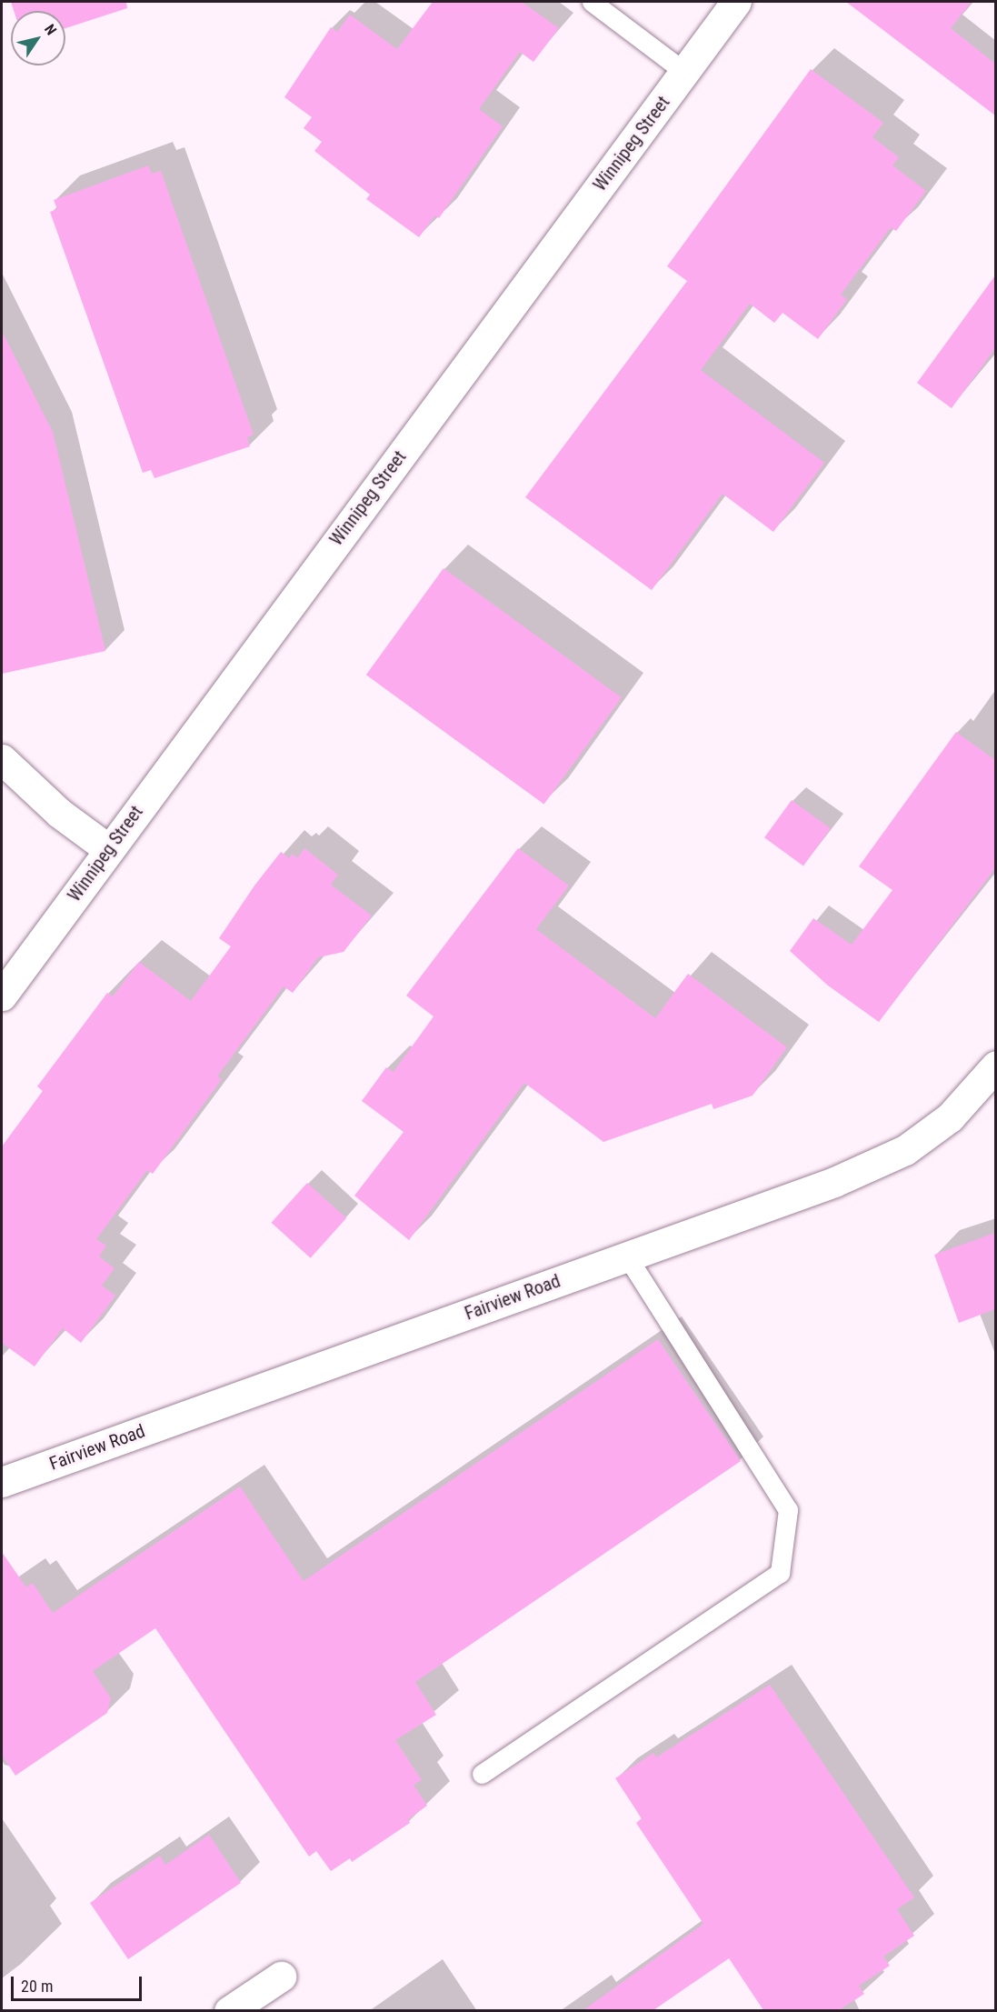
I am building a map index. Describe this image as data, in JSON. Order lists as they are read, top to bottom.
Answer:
{
  "streets": {
    "street": ["Winnipeg Street", "Fairview Road"]
  },
  "scale_bar": "20 m",
  "north": "top right"
}
